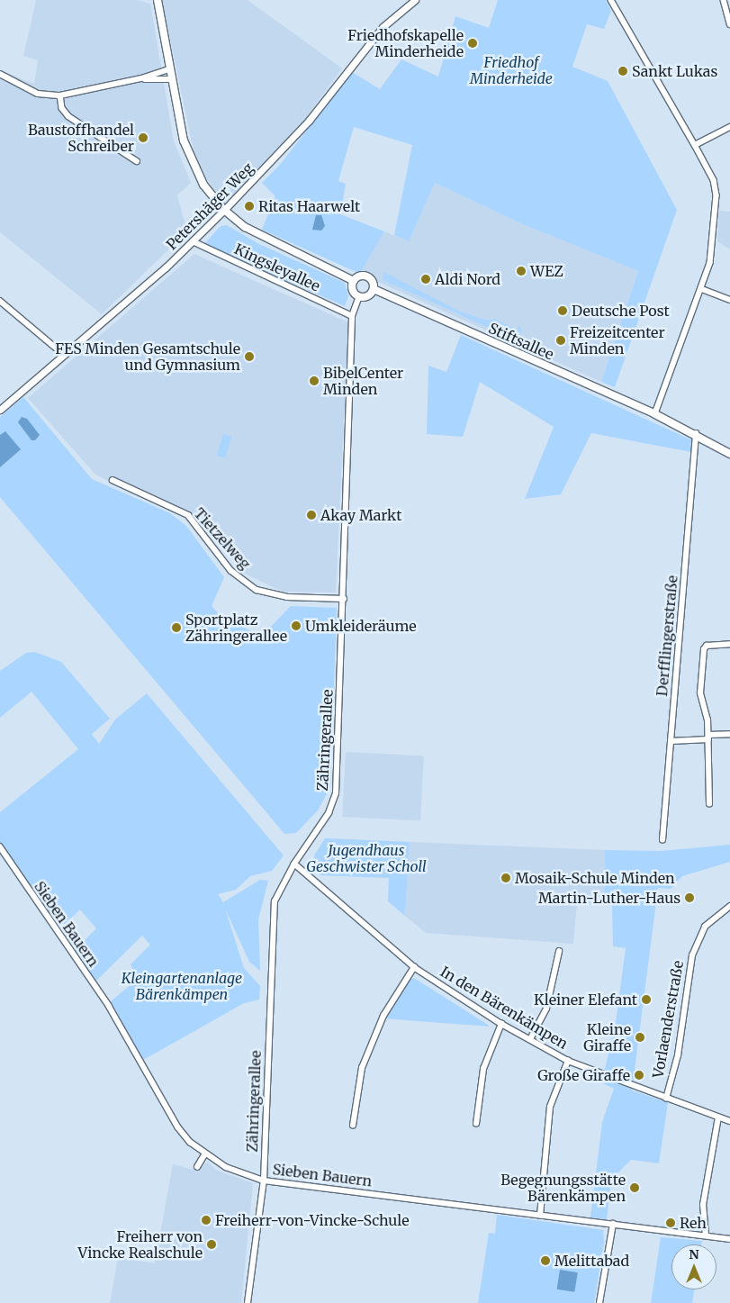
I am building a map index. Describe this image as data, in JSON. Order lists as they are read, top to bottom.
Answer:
{
  "streets": {
    "main road": ["Stiftsallee"],
    "street": [
      "Petershäger Weg",
      "Kingsleyallee",
      "Tietzelweg",
      "Derfflingerstraße",
      "Zähringerallee",
      "Sieben Bauern",
      "In den Bärenkämpen",
      "Vorlaenderstraße"
    ]
  },
  "crossings": [
    ["Petershäger Weg", "Kingsleyallee"],
    ["Kingsleyallee", "Zähringerallee"],
    ["Stiftsallee", "Derfflingerstraße"],
    ["Stiftsallee", "Zähringerallee"],
    ["Tietzelweg", "Zähringerallee"],
    ["Zähringerallee", "Sieben Bauern"],
    ["Zähringerallee", "In den Bärenkämpen"],
    ["In den Bärenkämpen", "Vorlaenderstraße"]
  ],
  "parks": ["Friedhof Minderheide", "Jugendhaus Geschwister Scholl", "Kleingartenanlage Bärenkämpen"],
  "places": [
    "Friedhofskapelle Minderheide",
    "Sankt Lukas",
    "Baustoffhandel Schreiber",
    "Ritas Haarwelt",
    "WEZ",
    "Aldi Nord",
    "Deutsche Post",
    "Freizeitcenter Minden",
    "FES Minden Gesamtschule und Gymnasium",
    "BibelCenter Minden",
    "Akay Markt",
    "Umkleideräume",
    "Sportplatz Zähringerallee",
    "Mosaik-Schule Minden",
    "Martin-Luther-Haus",
    "Kleiner Elefant",
    "Kleine Giraffe",
    "Große Giraffe",
    "Begegnungsstätte Bärenkämpen",
    "Freiherr-von-Vincke-Schule",
    "Reh",
    "Freiherr von Vincke Realschule",
    "Melittabad"
  ],
  "north": "top"
}
